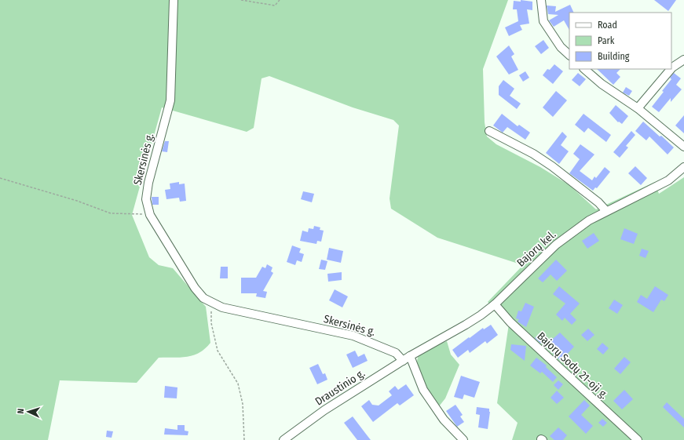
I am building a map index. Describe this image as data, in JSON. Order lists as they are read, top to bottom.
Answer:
{
  "streets": {
    "street": [
      "Skersinės g.",
      "Bajorų kel.",
      "Bajorų Sodų 21-oji g.",
      "Draustinio g."
    ]
  },
  "crossings": [
    ["Skersinės g.", "Draustinio g."],
    ["Bajorų kel.", "Bajorų Sodų 21-oji g."],
    ["Bajorų kel.", "Draustinio g."]
  ],
  "legend": ["Road", "Park", "Building"],
  "north": "left"
}
